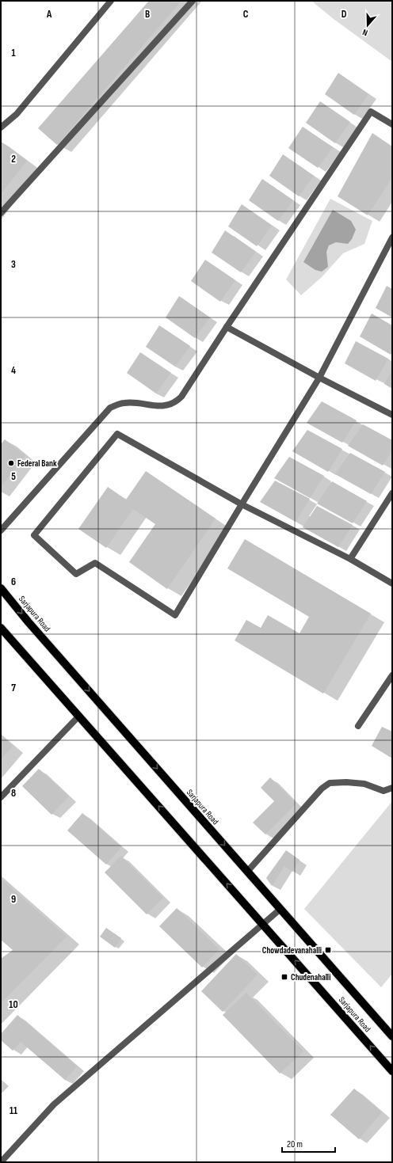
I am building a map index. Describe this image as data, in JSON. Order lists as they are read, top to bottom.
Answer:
{
  "streets": {
    "main road": ["Sarjapura Road"]
  },
  "places": {
    "other": ["Federal Bank"],
    "transit": ["Chowdadevanahalli", "Chudenahalli"]
  },
  "scale_bar": "20 m",
  "north": "bottom",
  "grid": {
    "columns": [
      "A",
      "B",
      "C",
      "D"
    ],
    "rows": [
      "1",
      "2",
      "3",
      "4",
      "5",
      "6",
      "7",
      "8",
      "9",
      "10",
      "11"
    ]
  }
}
